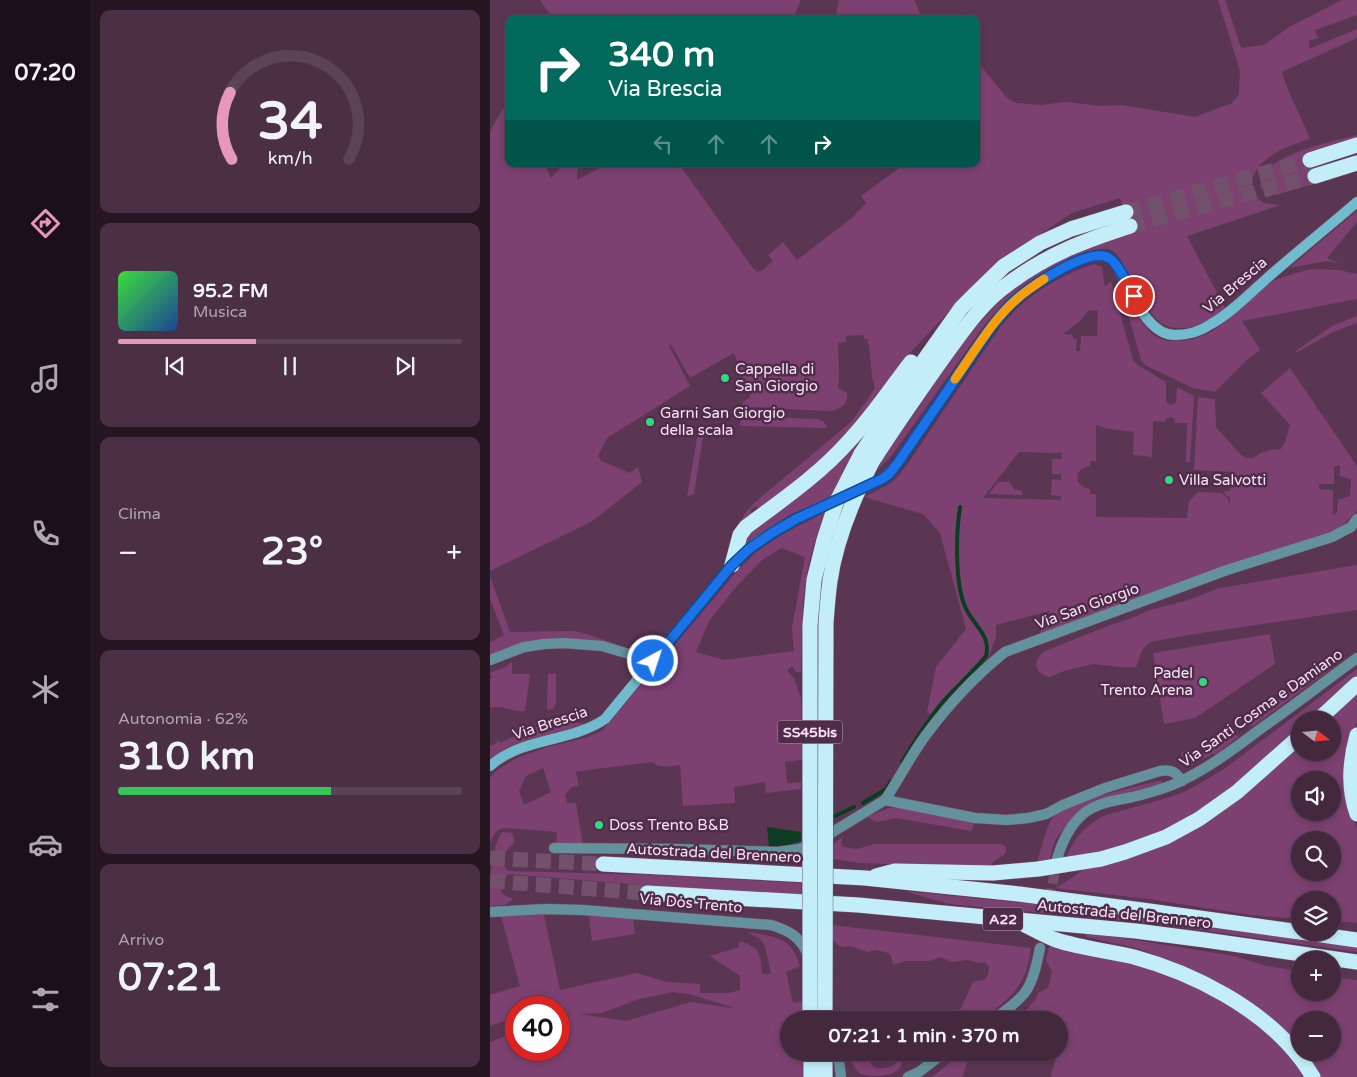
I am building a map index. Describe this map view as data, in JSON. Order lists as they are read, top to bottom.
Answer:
{
  "streets": {
    "highway": ["SS45bis", "Autostrada del Brennero", "A22"],
    "street": [
      "Via Brescia",
      "Via San Giorgio",
      "Via Santi Cosma e Damiano",
      "Via Dòs Trento"
    ]
  },
  "crossings": [
    ["Via Brescia", "SS45bis"],
    ["Via San Giorgio", "Via Santi Cosma e Damiano"]
  ],
  "places": [
    "Cappella di San Giorgio",
    "Garni San Giorgio della scala",
    "Villa Salvotti",
    "Padel Trento Arena",
    "Doss Trento B&B"
  ],
  "north": "right",
  "page": {
    "tabs": "07:20",
    "turn": ["340 m", "Via Brescia"],
    "song": ["95.2 FM", "Musica"],
    "tile": [
      "Clima",
      ["Autonomia · 62%", "310 km"],
      ["Arrivo", "07:21"]
    ],
    "heat": ["−", "23°", "+"],
    "map_buttons": ["+", "−"],
    "limit": "40",
    "trip": "07:21 · 1 min · 370 m",
    "gauge": ["34", "km/h"]
  }
}
